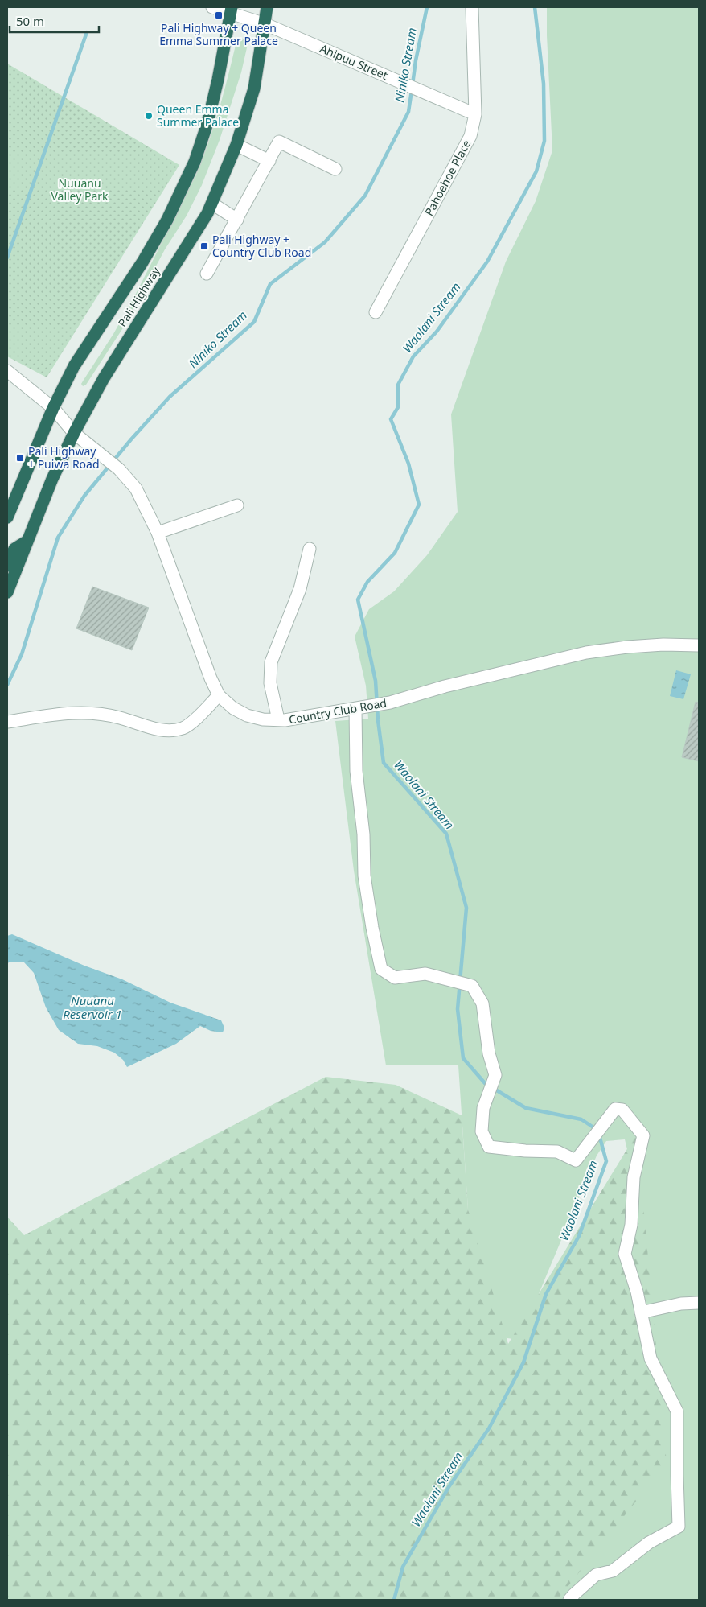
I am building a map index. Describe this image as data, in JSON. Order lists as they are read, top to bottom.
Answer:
{
  "streets": {
    "highway": ["Pali Highway"],
    "street": ["Ahipuu Street", "Pahoehoe Place", "Country Club Road"]
  },
  "crossings": [
    ["Ahipuu Street", "Pahoehoe Place"],
    ["Ahipuu Street", "Pali Highway"],
    ["Pali Highway", "Country Club Road"]
  ],
  "water": ["Niniko Stream", "Waolani Stream", "Nuuanu Reservoir 1"],
  "parks": ["Nuuanu Valley Park"],
  "places": {
    "transit": ["Pali Highway + Queen Emma Summer Palace", "Pali Highway + Country Club Road", "Pali Highway + Puiwa Road"],
    "other": ["Queen Emma Summer Palace"]
  },
  "scale_bar": "50 m"
}
